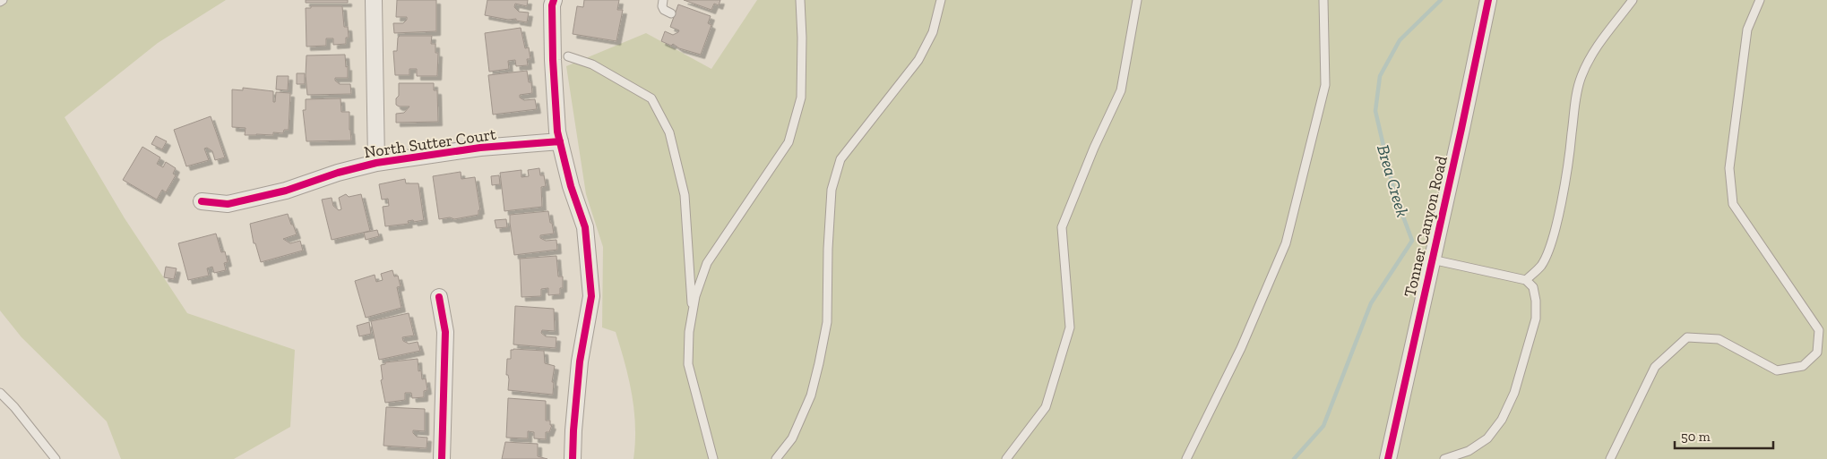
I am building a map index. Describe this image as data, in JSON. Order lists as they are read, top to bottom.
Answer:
{
  "streets": {
    "street": ["North Sutter Court", "Tonner Canyon Road"]
  },
  "water": ["Brea Creek"],
  "scale_bar": "50 m"
}
